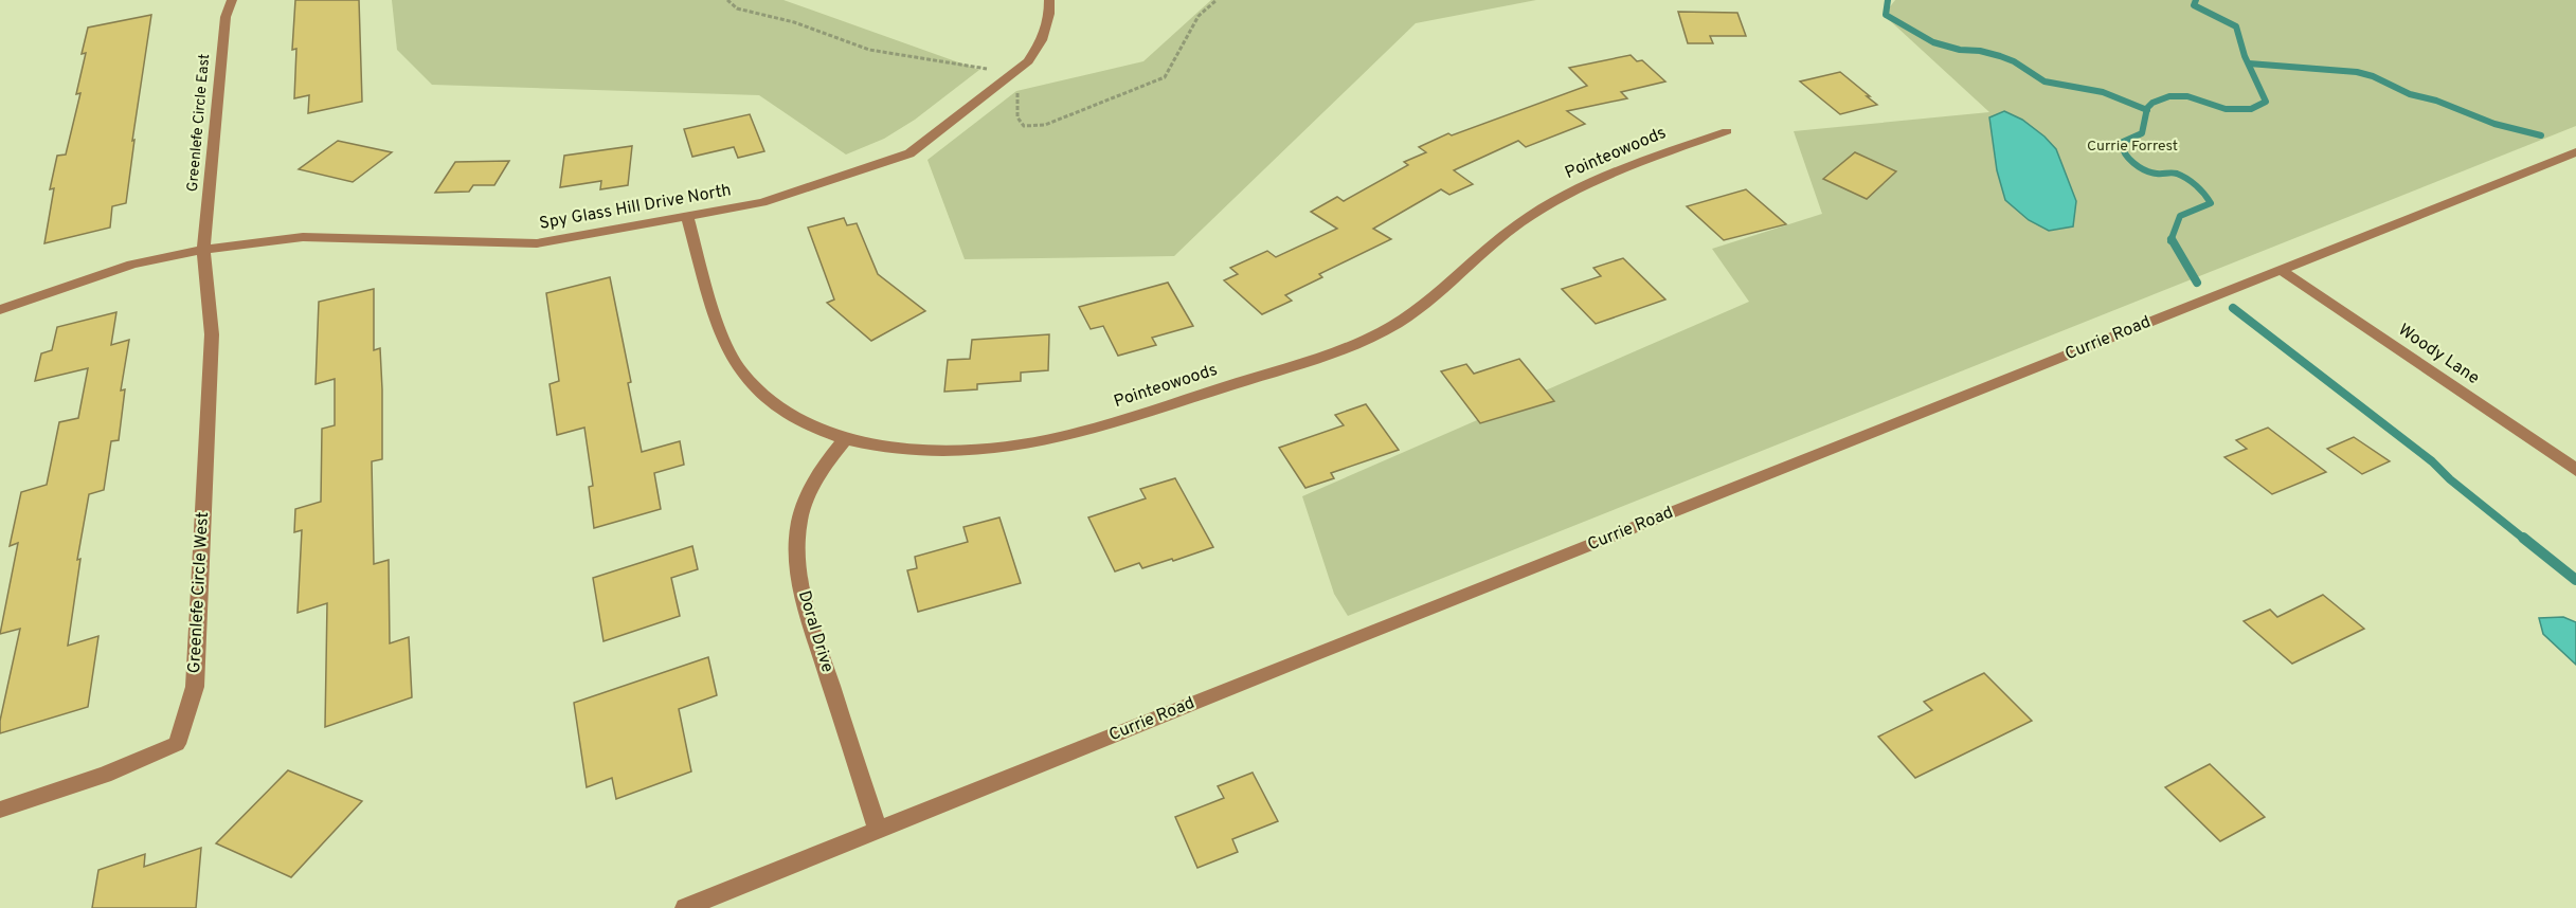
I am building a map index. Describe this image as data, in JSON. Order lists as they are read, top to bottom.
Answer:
{
  "streets": {
    "street": [
      "Greenlefe Circle East",
      "Pointeowoods",
      "Spy Glass Hill Drive North",
      "Currie Road",
      "Woody Lane",
      "Greenlefe Circle West",
      "Doral Drive"
    ]
  },
  "crossings": [
    ["Greenlefe Circle East", "Spy Glass Hill Drive North"],
    ["Greenlefe Circle East", "Greenlefe Circle West"],
    ["Pointeowoods", "Spy Glass Hill Drive North"],
    ["Pointeowoods", "Doral Drive"],
    ["Spy Glass Hill Drive North", "Greenlefe Circle West"],
    ["Currie Road", "Woody Lane"],
    ["Currie Road", "Doral Drive"]
  ],
  "parks": ["Currie Forrest"]
}
